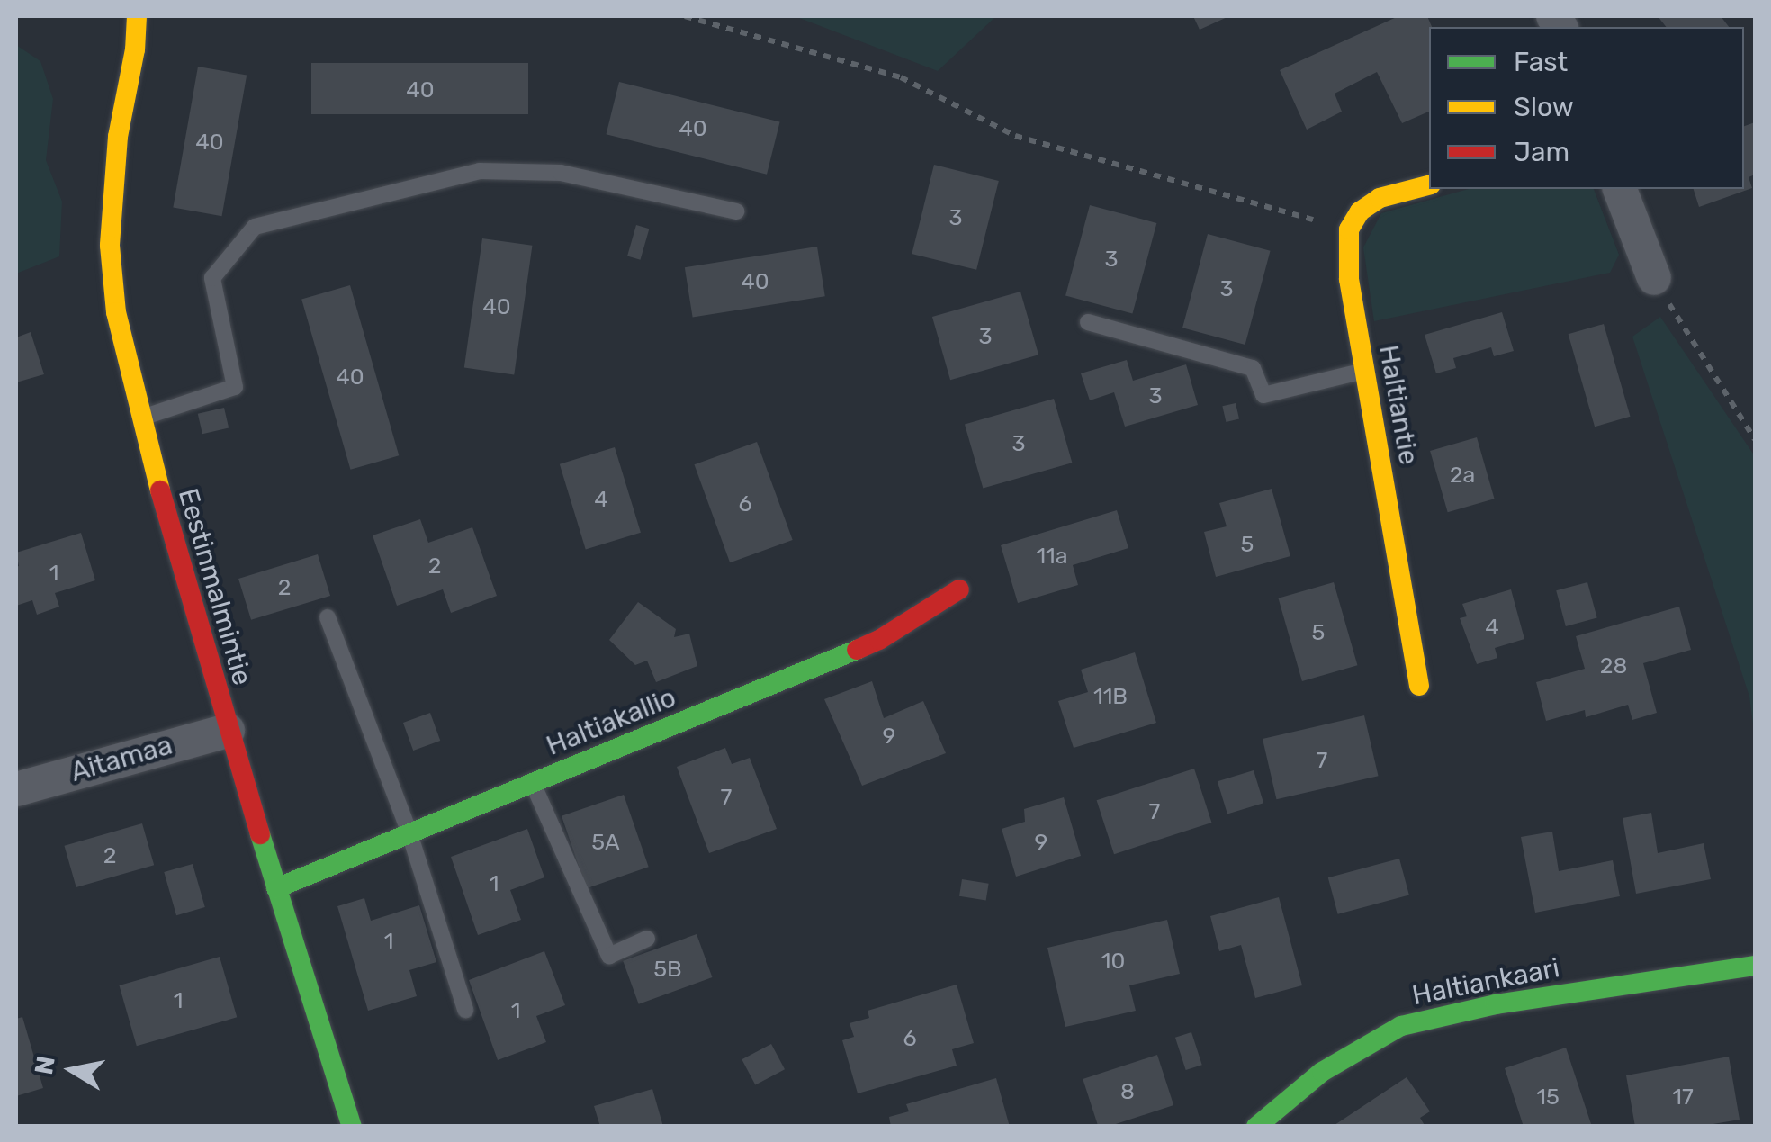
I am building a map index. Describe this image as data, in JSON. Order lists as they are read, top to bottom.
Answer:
{
  "streets": {
    "street": [
      "Haltiantie",
      "Eestinmalmintie",
      "Haltiakallio",
      "Aitamaa",
      "Haltiankaari"
    ]
  },
  "crossings": [
    ["Eestinmalmintie", "Haltiakallio"],
    ["Eestinmalmintie", "Aitamaa"]
  ],
  "house_numbers": [
    "40",
    "40",
    "40",
    "3",
    "3",
    "40",
    "3",
    "40",
    "3",
    "40",
    "3",
    "3",
    "2a",
    "4",
    "6",
    "5",
    "11a",
    "2",
    "1",
    "2",
    "4",
    "5",
    "28",
    "11B",
    "9",
    "7",
    "7",
    "7",
    "5A",
    "9",
    "2",
    "1",
    "1",
    "10",
    "5B",
    "1",
    "1",
    "6",
    "8",
    "15",
    "17"
  ],
  "legend": ["Fast", "Slow", "Jam"],
  "north": "left"
}
